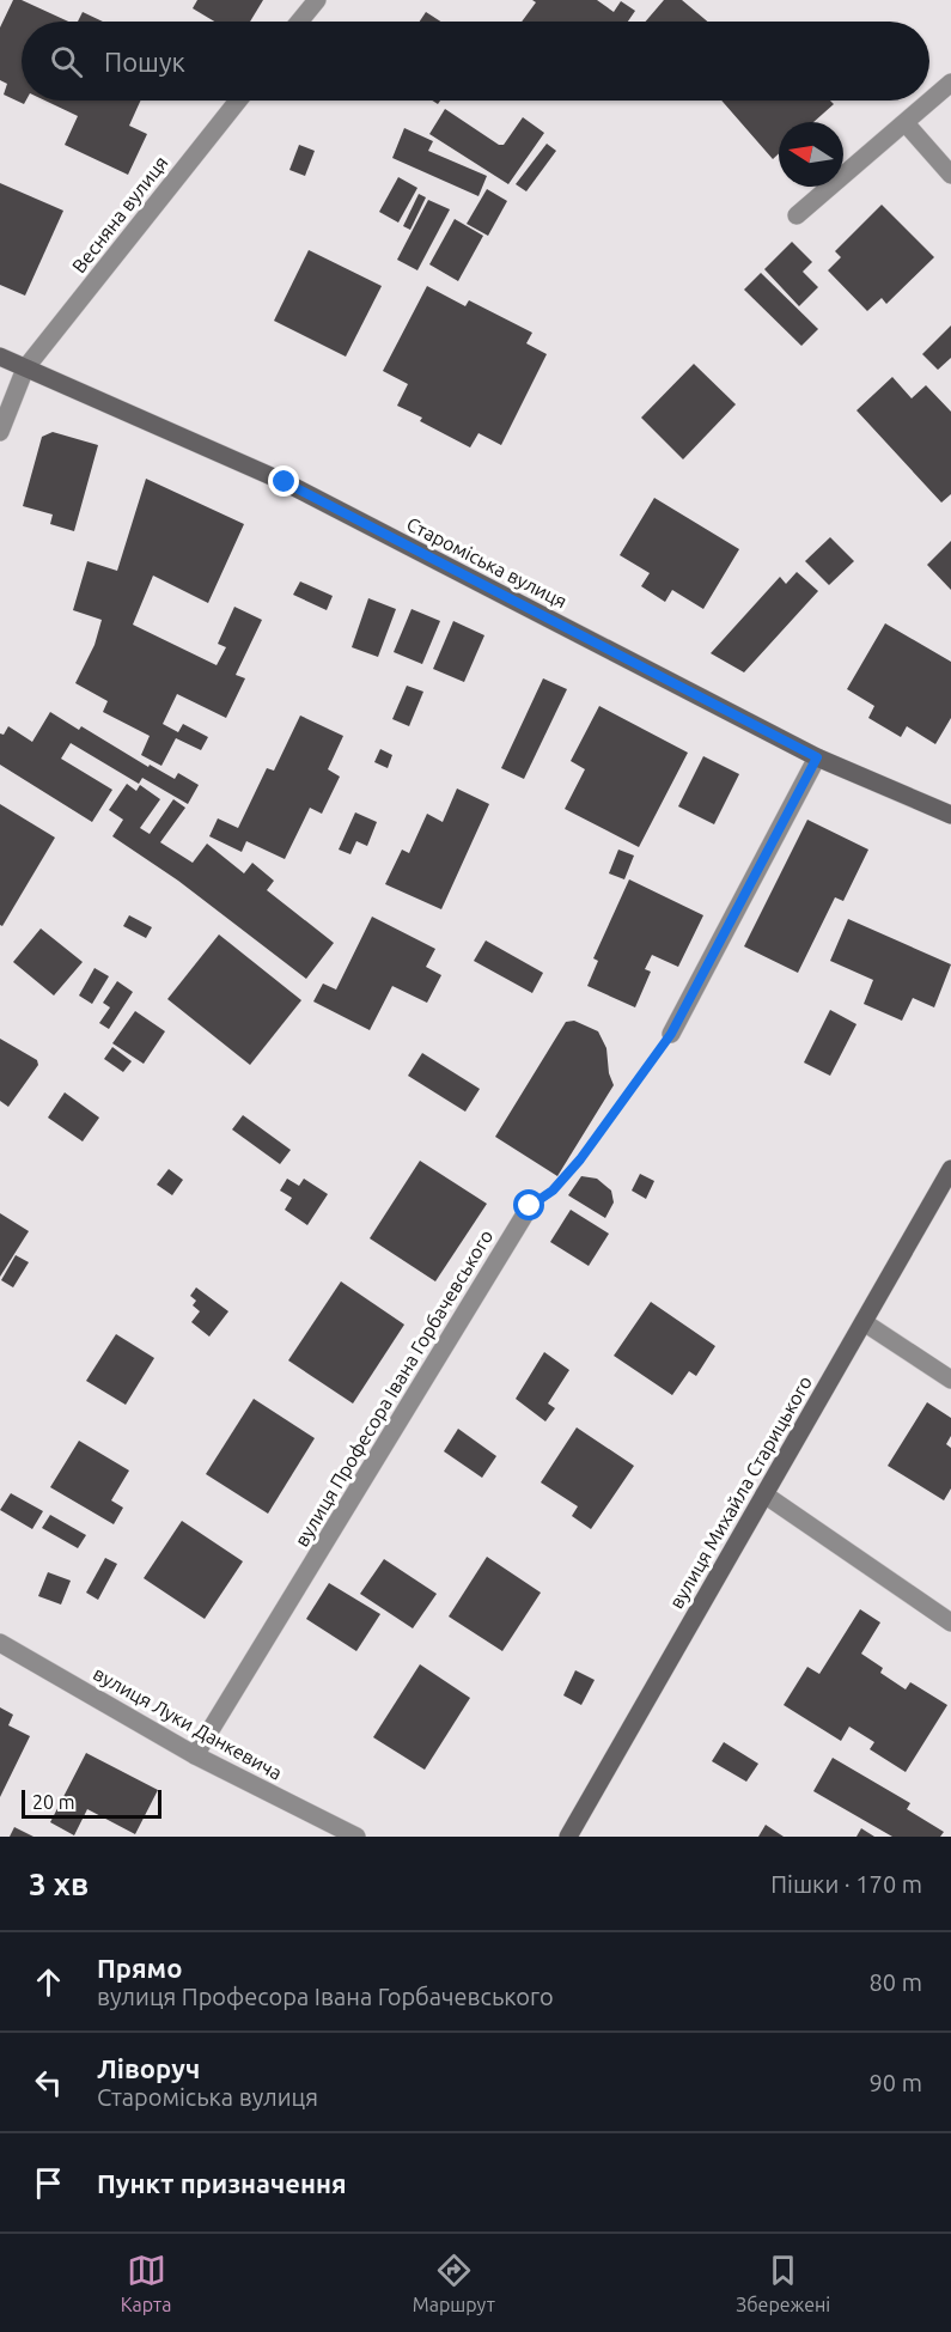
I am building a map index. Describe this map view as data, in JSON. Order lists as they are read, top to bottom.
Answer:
{
  "streets": {
    "street": [
      "Весняна вулиця",
      "Староміська вулиця",
      "вулиця Професора Івана Горбачевського",
      "вулиця Михайла Старицького",
      "вулиця Луки Данкевича"
    ]
  },
  "crossings": [
    ["Весняна вулиця", "Староміська вулиця"],
    ["вулиця Професора Івана Горбачевського", "вулиця Луки Данкевича"]
  ],
  "scale_bar": "20 m",
  "north": "left",
  "page": {
    "search": "Пошук",
    "scale": "20 m",
    "heading": ["3 хв", "Пішки · 170 m"],
    "list": [
      ["Прямо", "вулиця Професора Івана Горбачевського", "80 m"],
      ["Ліворуч", "Староміська вулиця", "90 m"],
      "Пункт призначення"
    ],
    "nav": ["Карта", "Маршрут", "Збережені"]
  }
}
